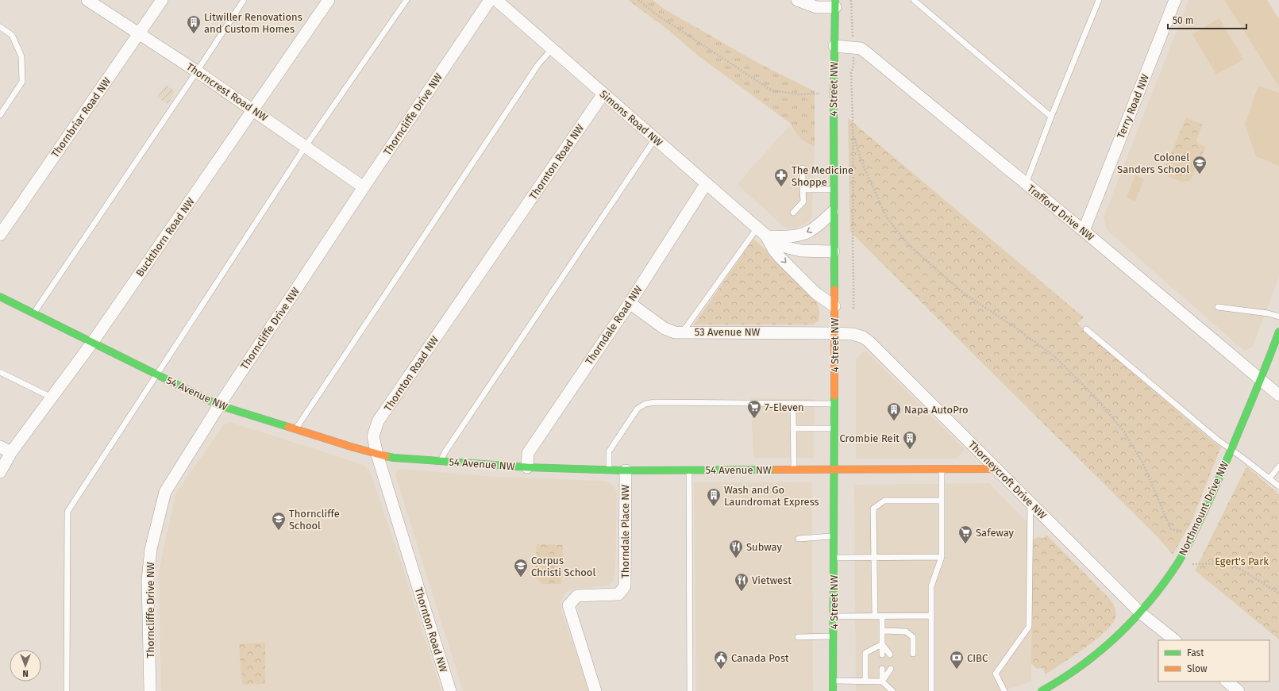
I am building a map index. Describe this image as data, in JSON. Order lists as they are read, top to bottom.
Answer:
{
  "streets": {
    "street": [
      "4 Street NW",
      "Thorncrest Road NW",
      "Terry Road NW",
      "Thorncliffe Drive NW",
      "Thornbriar Road NW",
      "Simons Road NW",
      "Thornton Road NW",
      "Trafford Drive NW",
      "Buckthorn Road NW",
      "Thorndale Road NW",
      "53 Avenue NW",
      "54 Avenue NW",
      "Thorneycroft Drive NW",
      "Northmount Drive NW",
      "Thorndale Place NW"
    ]
  },
  "crossings": [
    ["4 Street NW", "Simons Road NW"],
    ["4 Street NW", "Trafford Drive NW"],
    ["4 Street NW", "53 Avenue NW"],
    ["4 Street NW", "54 Avenue NW"],
    ["4 Street NW", "Thorneycroft Drive NW"],
    ["Thorncrest Road NW", "Thorncliffe Drive NW"],
    ["Thorncrest Road NW", "Thornbriar Road NW"],
    ["Thorncrest Road NW", "Buckthorn Road NW"],
    ["Terry Road NW", "Trafford Drive NW"],
    ["Thorncliffe Drive NW", "54 Avenue NW"],
    ["Simons Road NW", "Thornton Road NW"],
    ["Simons Road NW", "Thorndale Road NW"],
    ["Thornton Road NW", "54 Avenue NW"],
    ["Trafford Drive NW", "Northmount Drive NW"],
    ["Buckthorn Road NW", "54 Avenue NW"],
    ["Thorndale Road NW", "53 Avenue NW"],
    ["Thorndale Road NW", "54 Avenue NW"],
    ["53 Avenue NW", "Thorneycroft Drive NW"],
    ["54 Avenue NW", "Thorneycroft Drive NW"],
    ["54 Avenue NW", "Thorndale Place NW"],
    ["Thorneycroft Drive NW", "Northmount Drive NW"]
  ],
  "parks": ["Egert's Park"],
  "places": {
    "building": [
      "Litwiller Renovations and Custom Homes",
      "Napa AutoPro",
      "Crombie Reit",
      "Wash and Go Laundromat Express"
    ],
    "school or university": ["Colonel Sanders School", "Thorncliffe School", "Corpus Christi School"],
    "pharmacy": ["The Medicine Shoppe"],
    "supermarket": ["7-Eleven", "Safeway"],
    "restaurant": ["Subway", "Vietwest"],
    "public building": ["Canada Post"],
    "bank": ["CIBC"]
  },
  "legend": ["Fast", "Slow"],
  "scale_bar": "50 m",
  "north": "bottom"
}
